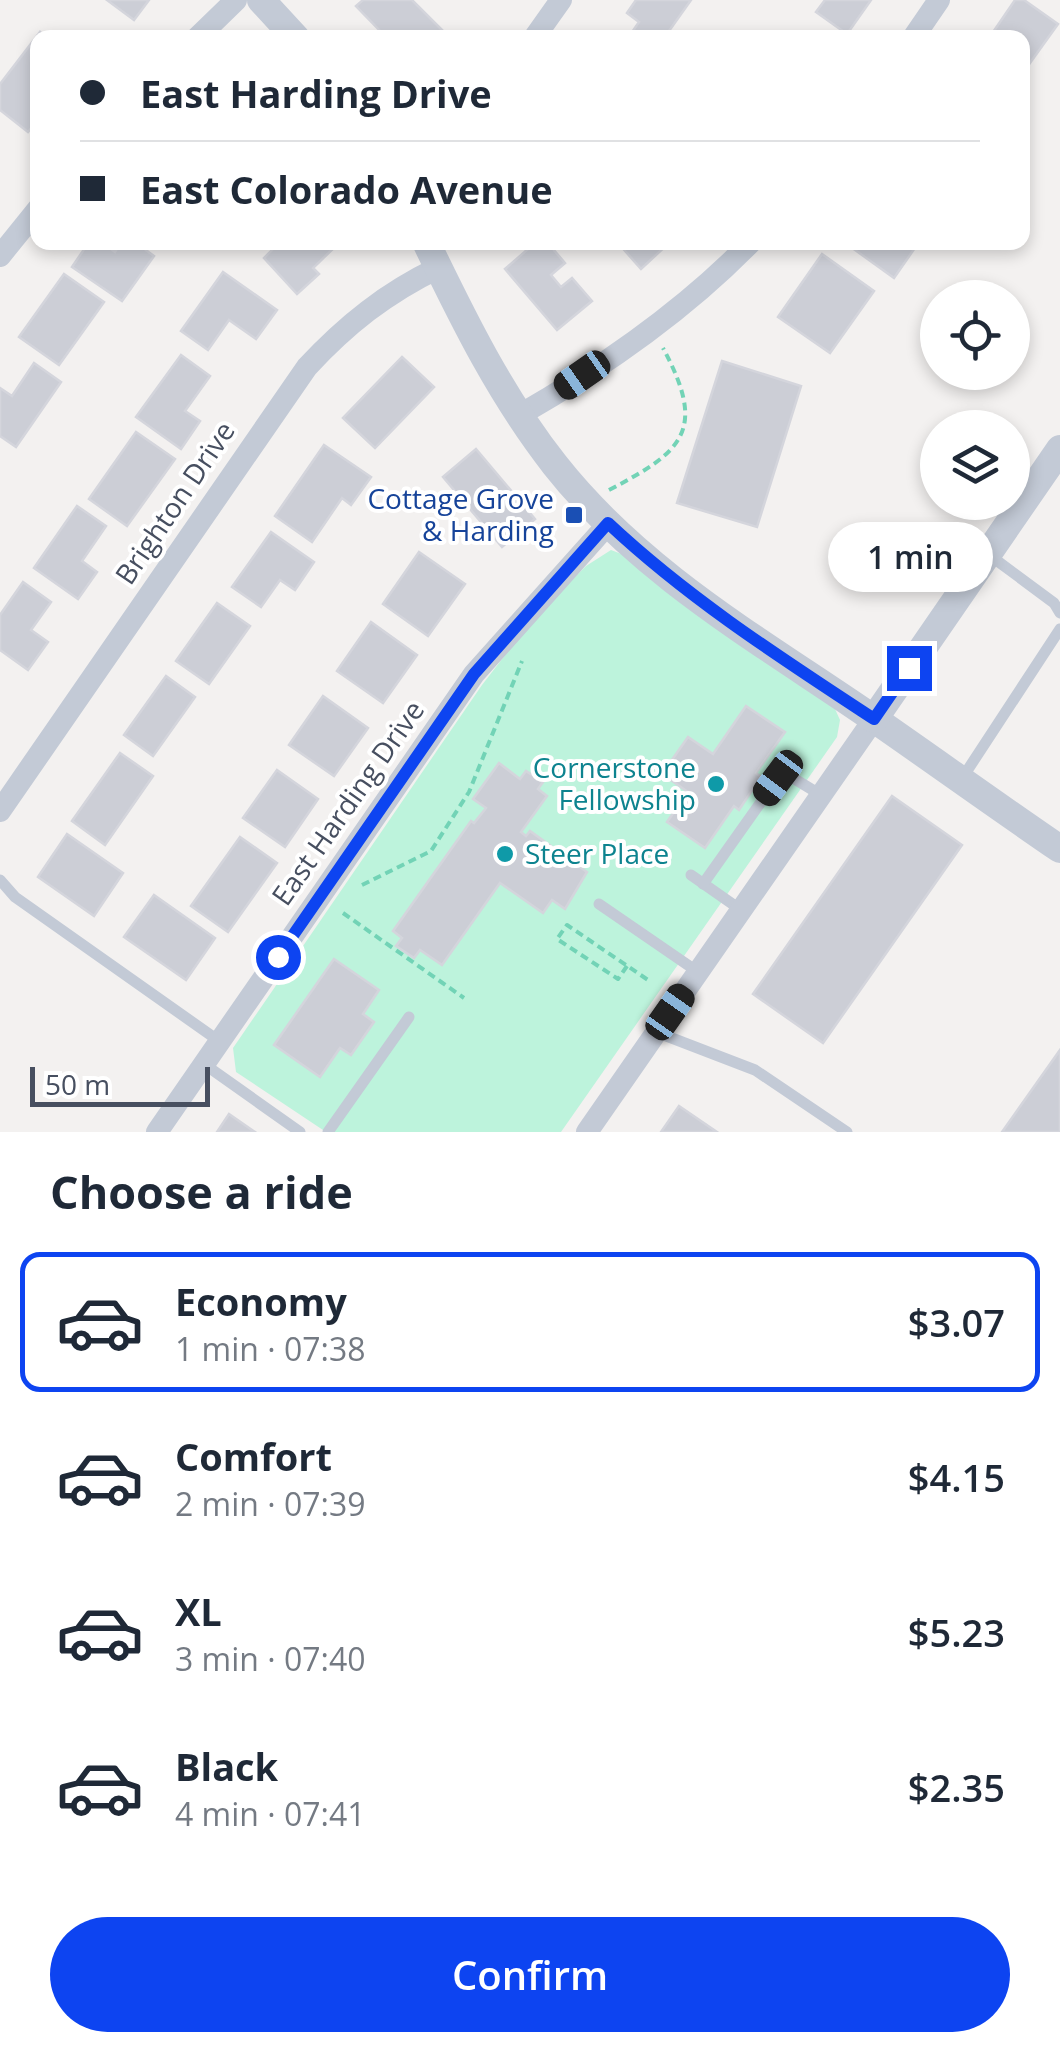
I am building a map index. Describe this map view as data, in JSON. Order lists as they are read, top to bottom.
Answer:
{
  "streets": {
    "street": ["Brighton Drive", "East Harding Drive"]
  },
  "places": {
    "transit": ["Cottage Grove & Harding"],
    "other": ["Cornerstone Fellowship", "Steer Place"]
  },
  "scale_bar": "50 m",
  "page": {
    "banner": ["East Harding Drive", "East Colorado Avenue"],
    "bubble": "1 min",
    "scale": "50 m",
    "heading": "Choose a ride",
    "list": [
      {
        "name": "Economy",
        "note": "1 min · 07:38",
        "value": "$3.07"
      },
      {
        "name": "Comfort",
        "note": "2 min · 07:39",
        "value": "$4.15"
      },
      {
        "name": "XL",
        "note": "3 min · 07:40",
        "value": "$5.23"
      },
      {
        "name": "Black",
        "note": "4 min · 07:41",
        "value": "$2.35"
      }
    ],
    "buttons": "Confirm"
  }
}
